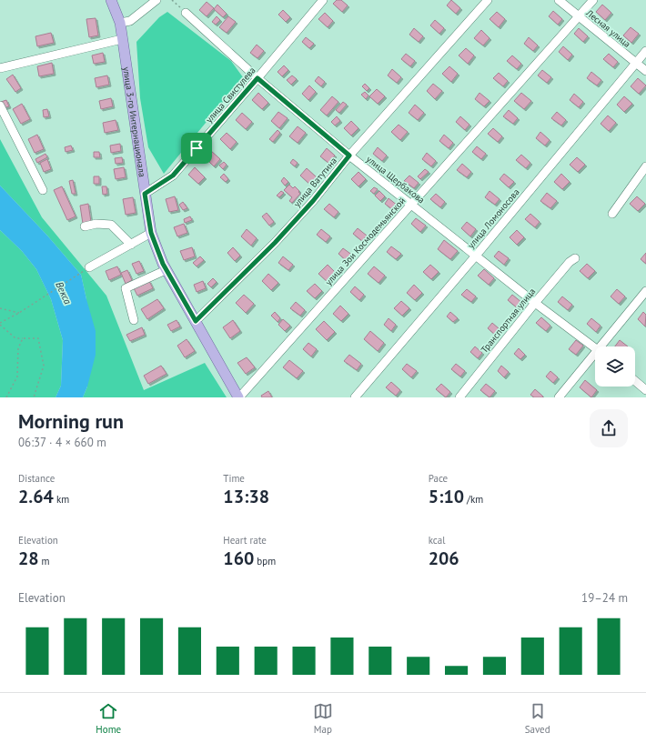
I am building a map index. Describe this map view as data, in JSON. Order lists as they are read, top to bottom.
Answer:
{
  "streets": {
    "main road": ["улица 3-го Интернационала"],
    "street": [
      "Лесная улица",
      "улица Свистулева",
      "улица Щербакова",
      "улица Ватутина",
      "улица Ломоносова",
      "улица Зои Космодемьянской",
      "Транспортная улица"
    ]
  },
  "crossings": [
    ["Лесная улица", "улица Ломоносова"],
    ["Лесная улица", "улица Зои Космодемьянской"],
    ["улица Свистулева", "улица 3-го Интернационала"],
    ["улица Свистулева", "улица Щербакова"],
    ["улица 3-го Интернационала", "улица Ватутина"],
    ["улица 3-го Интернационала", "улица Зои Космодемьянской"],
    ["улица Щербакова", "улица Ватутина"],
    ["улица Щербакова", "улица Ломоносова"],
    ["улица Щербакова", "улица Зои Космодемьянской"],
    ["улица Щербакова", "Транспортная улица"]
  ],
  "water": ["Векса"],
  "page": {
    "heading": ["Morning run", "06:37 · 4 × 660 m"],
    "stats": [
      ["Distance", "2.64 km"],
      ["Time", "13:38"],
      ["Pace", "5:10 /km"],
      ["Elevation", "28 m"],
      ["Heart rate", "160 bpm"],
      ["kcal", "206"]
    ],
    "chart": ["Elevation", "19–24 m"],
    "tabs": ["Home", "Map", "Saved"]
  }
}
